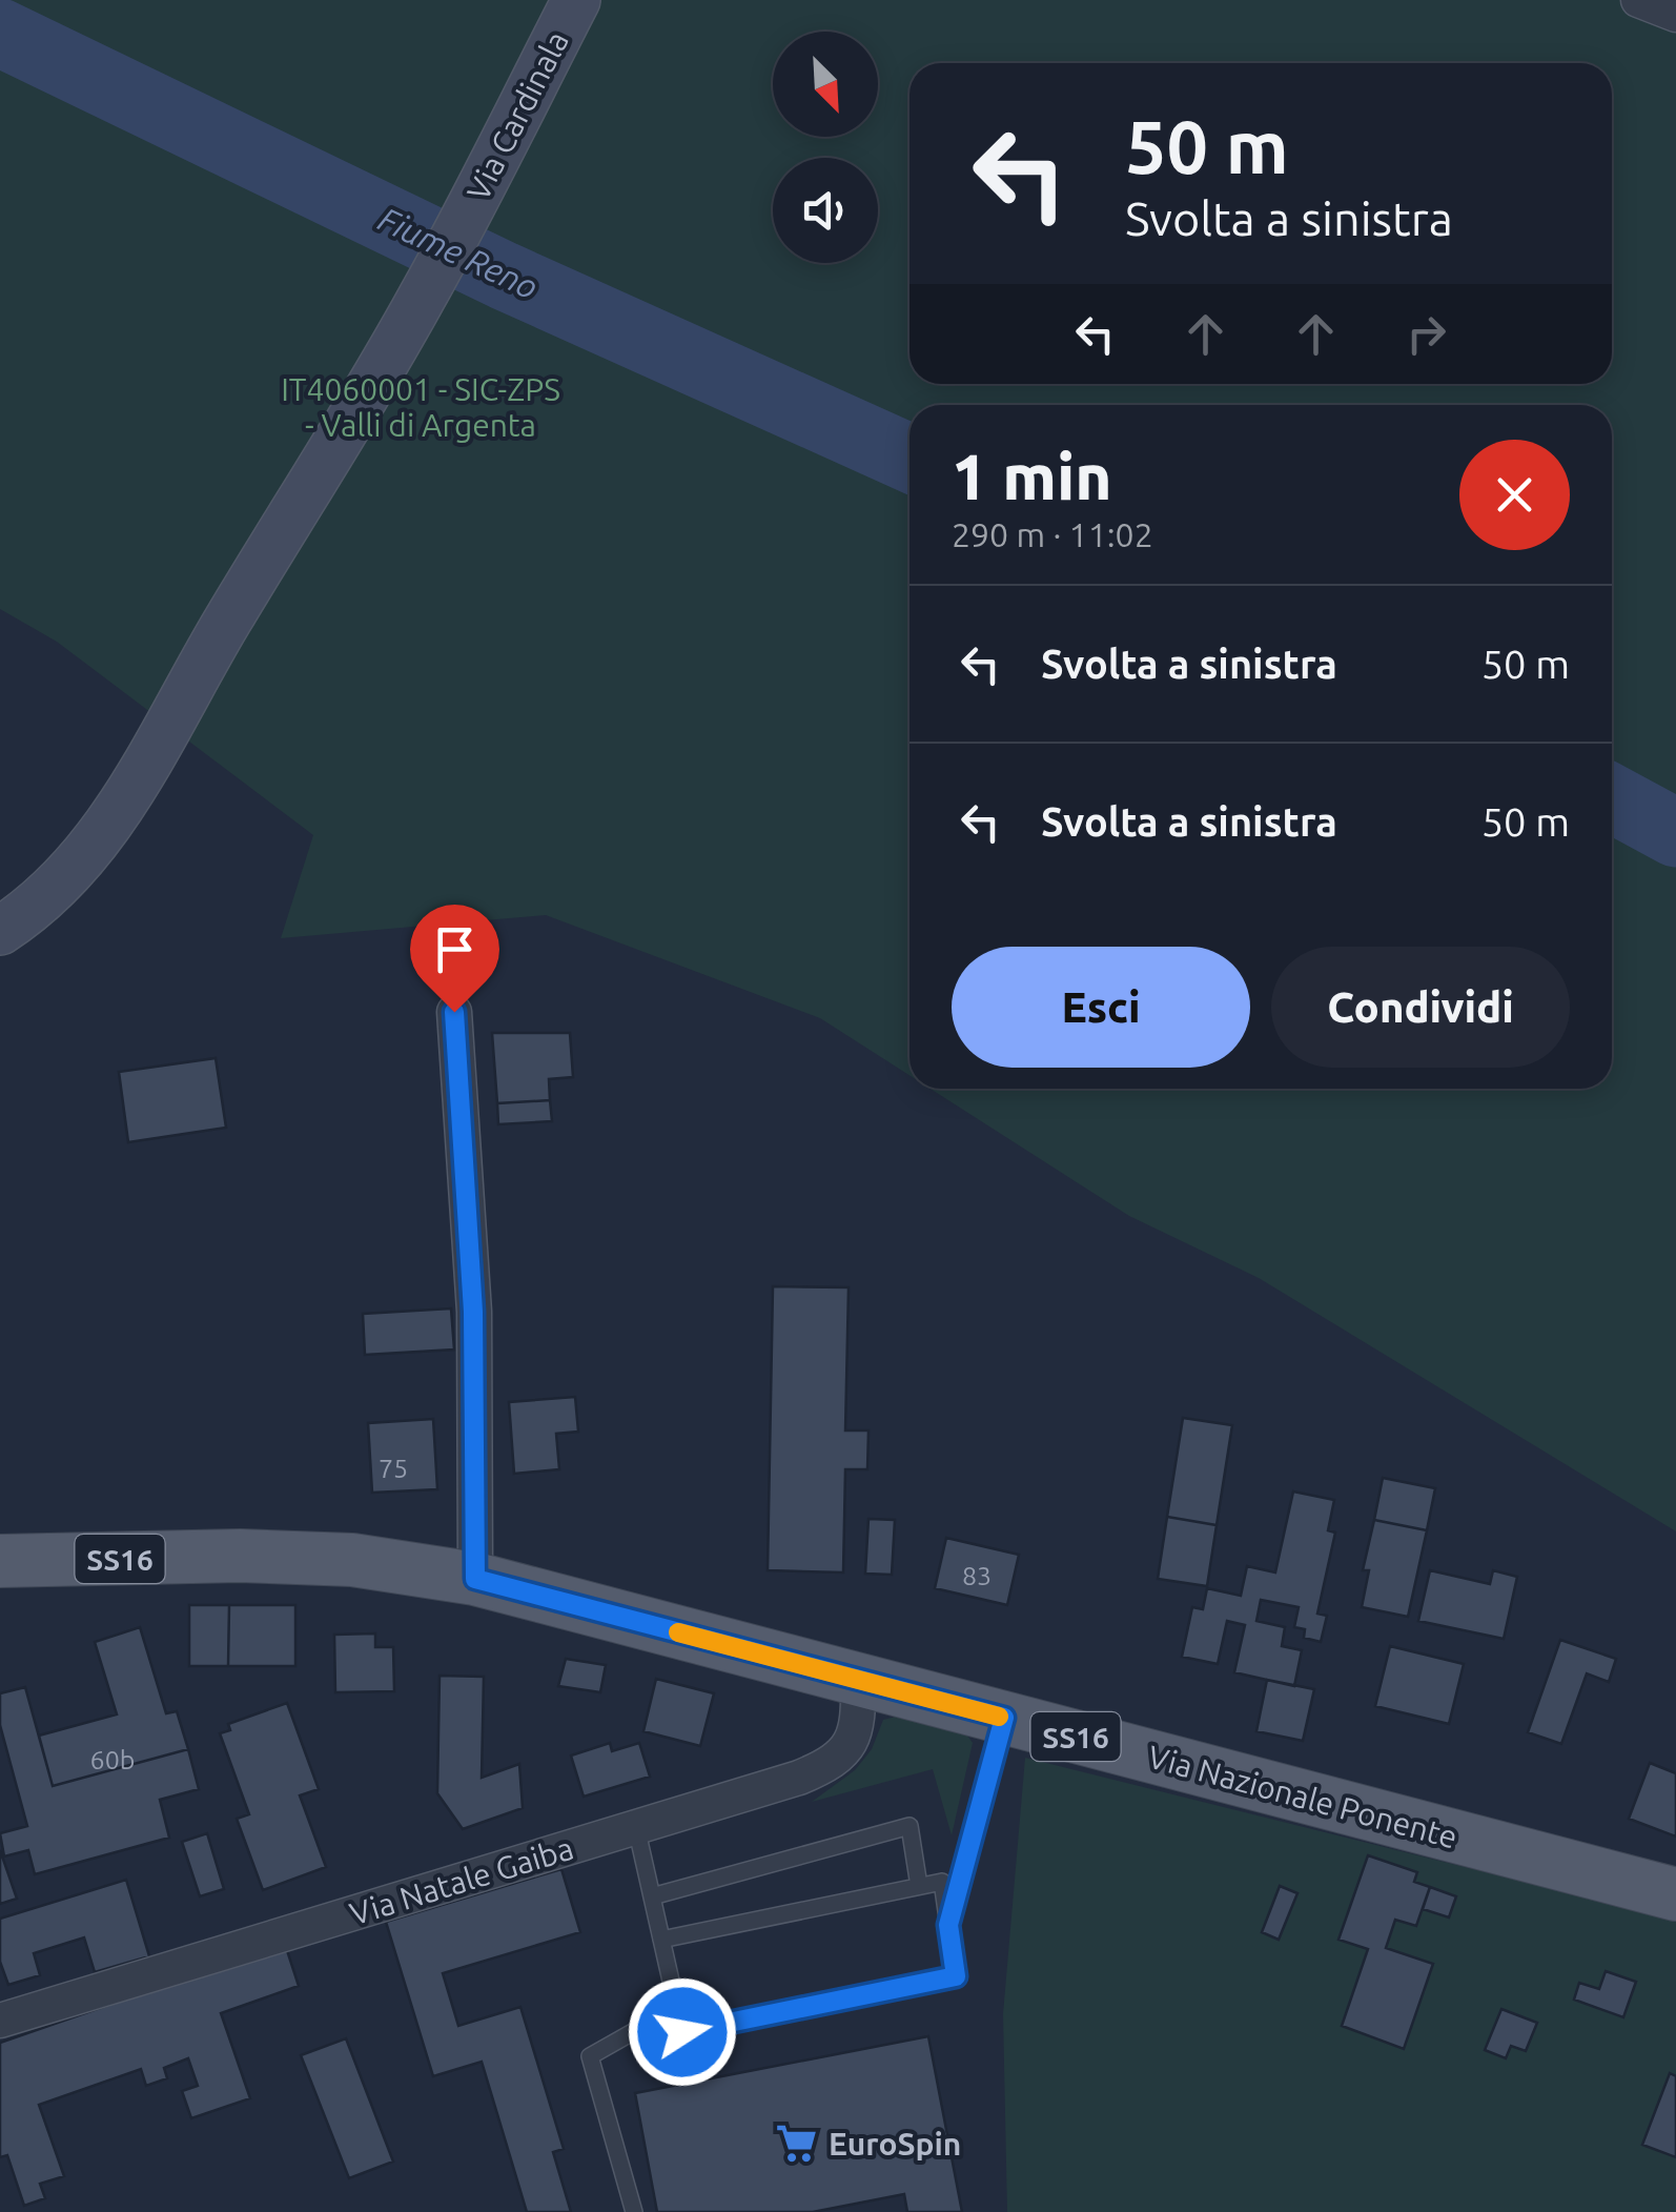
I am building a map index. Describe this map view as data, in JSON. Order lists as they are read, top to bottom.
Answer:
{
  "streets": {
    "main road": ["Via Cardinala", "SS16", "Via Nazionale Ponente"],
    "street": ["Via Natale Gaiba"]
  },
  "crossings": [
    ["Via Nazionale Ponente", "Via Natale Gaiba"]
  ],
  "water": ["Fiume Reno"],
  "parks": ["IT4060001 - SIC-ZPS - Valli di Argenta"],
  "places": {
    "supermarket": ["EuroSpin"]
  },
  "house_numbers": ["75", "83", "60b"],
  "north": "bottom right",
  "page": {
    "turn": ["50 m", "Svolta a sinistra"],
    "heading": ["1 min", "290 m · 11:02"],
    "list": [
      {
        "name": "Svolta a sinistra",
        "value": "50 m"
      },
      {
        "name": "Svolta a sinistra",
        "value": "50 m"
      }
    ],
    "buttons": ["Esci", "Condividi"]
  }
}
